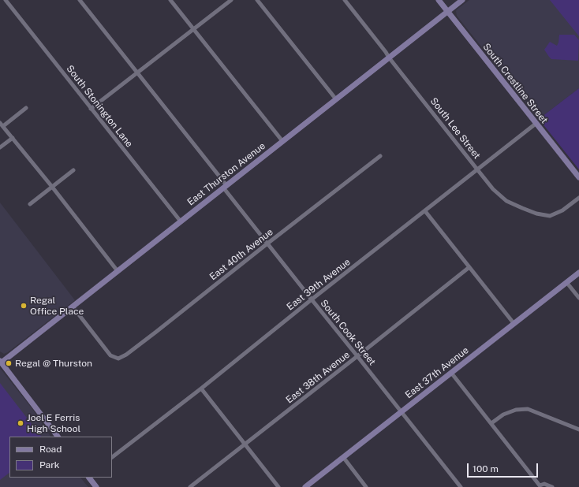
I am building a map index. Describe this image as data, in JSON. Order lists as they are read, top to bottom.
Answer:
{
  "streets": {
    "street": [
      "South Crestline Street",
      "South Stonington Lane",
      "South Lee Street",
      "East Thurston Avenue",
      "East 40th Avenue",
      "East 39th Avenue",
      "South Cook Street",
      "East 37th Avenue",
      "East 38th Avenue"
    ]
  },
  "crossings": [
    ["South Crestline Street", "East Thurston Avenue"],
    ["South Crestline Street", "East 39th Avenue"],
    ["South Stonington Lane", "East Thurston Avenue"],
    ["South Lee Street", "East Thurston Avenue"],
    ["South Lee Street", "East 39th Avenue"],
    ["East Thurston Avenue", "East 40th Avenue"],
    ["East Thurston Avenue", "South Cook Street"],
    ["East 40th Avenue", "South Cook Street"],
    ["East 39th Avenue", "South Cook Street"],
    ["South Cook Street", "East 37th Avenue"],
    ["South Cook Street", "East 38th Avenue"]
  ],
  "places": ["Regal Office Place", "Regal @ Thurston", "Joel E Ferris High School"],
  "legend": ["Road", "Park"],
  "scale_bar": "100 m"
}
